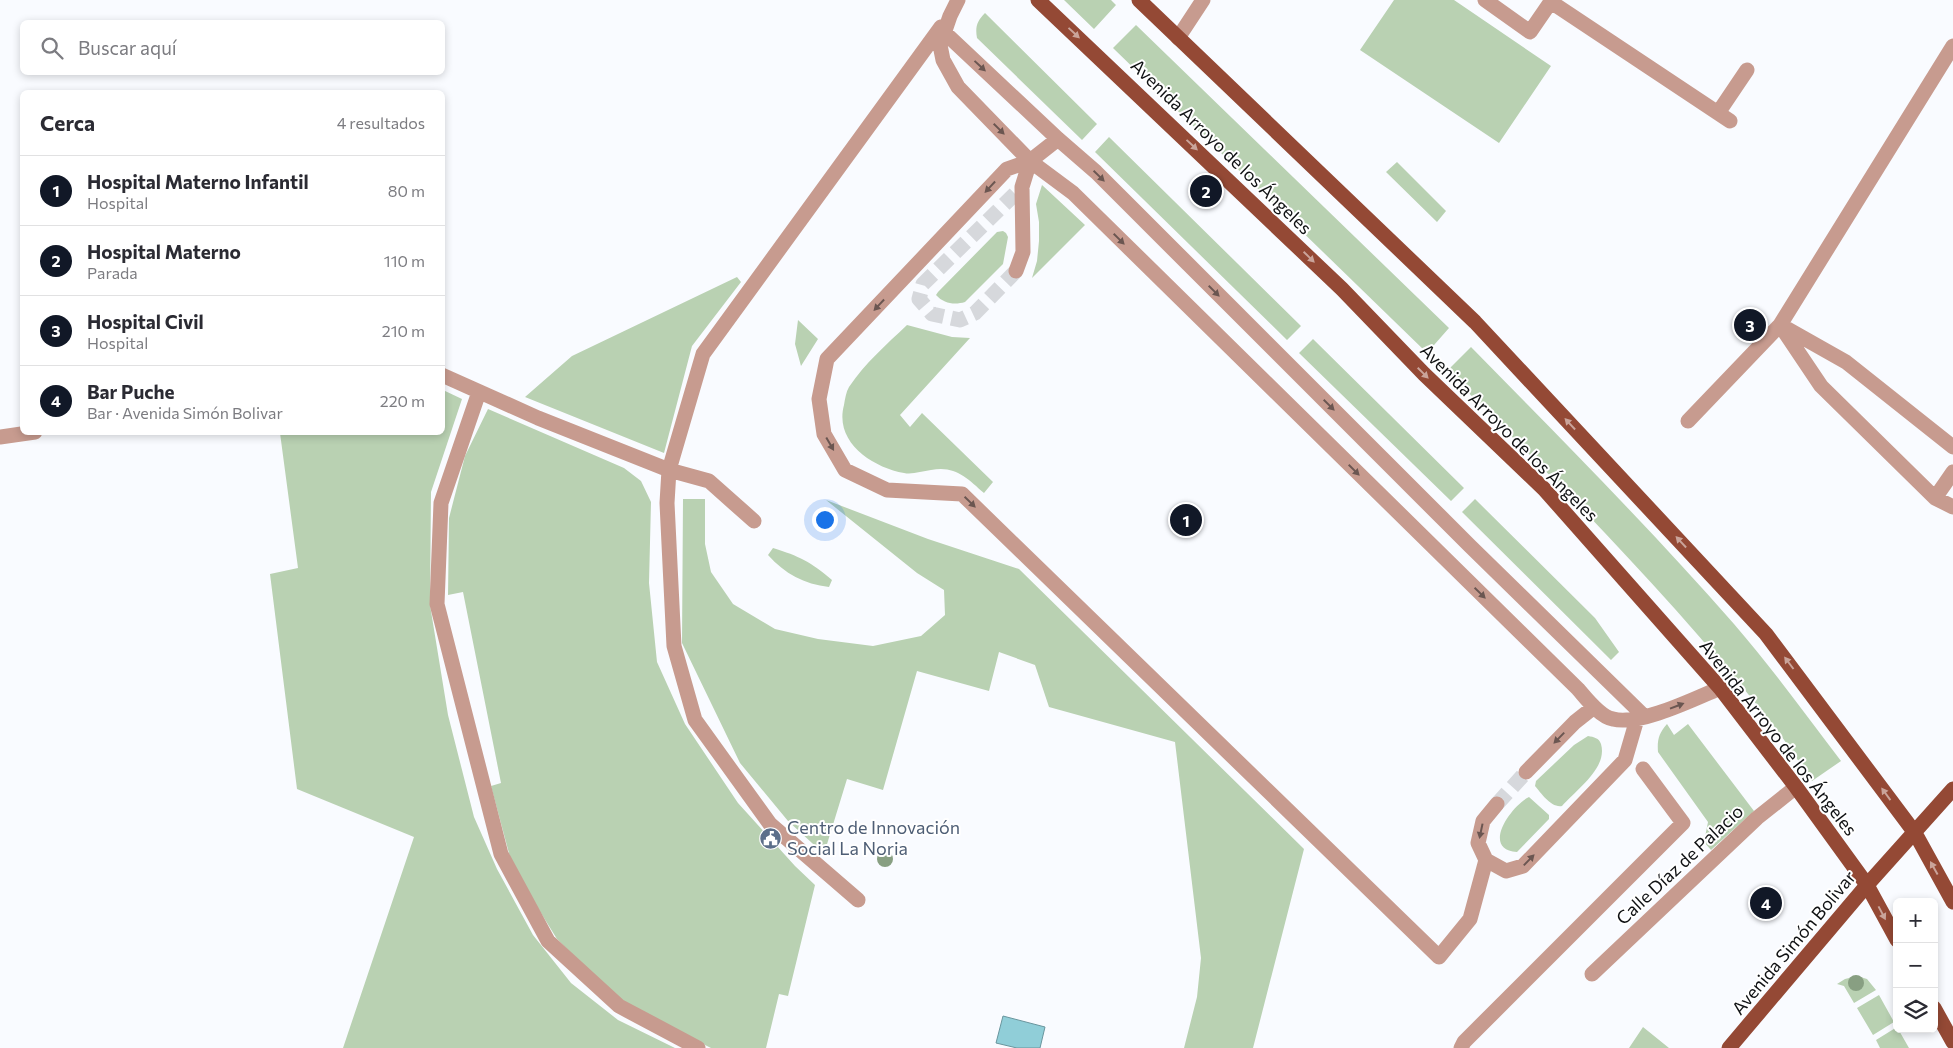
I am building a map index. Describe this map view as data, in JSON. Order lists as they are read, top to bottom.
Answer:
{
  "streets": {
    "main road": ["Avenida Arroyo de los Ángeles", "Avenida Simón Bolivar"],
    "street": ["Calle Díaz de Palacio"]
  },
  "crossings": [
    ["Avenida Arroyo de los Ángeles", "Calle Díaz de Palacio"],
    ["Avenida Arroyo de los Ángeles", "Avenida Simón Bolivar"]
  ],
  "places": {
    "public building": ["Centro de Innovación Social La Noria"]
  },
  "page": {
    "search": "Buscar aquí",
    "heading": ["Cerca", "4 resultados"],
    "list": [
      {
        "mark": "1",
        "name": "Hospital Materno Infantil",
        "note": "Hospital",
        "value": "80 m"
      },
      {
        "mark": "2",
        "name": "Hospital Materno",
        "note": "Parada",
        "value": "110 m"
      },
      {
        "mark": "3",
        "name": "Hospital Civil",
        "note": "Hospital",
        "value": "210 m"
      },
      {
        "mark": "4",
        "name": "Bar Puche",
        "note": "Bar · Avenida Simón Bolivar",
        "value": "220 m"
      }
    ],
    "pins": [
      "2",
      "3",
      "1",
      "4"
    ],
    "map_buttons": ["+", "−"]
  }
}
